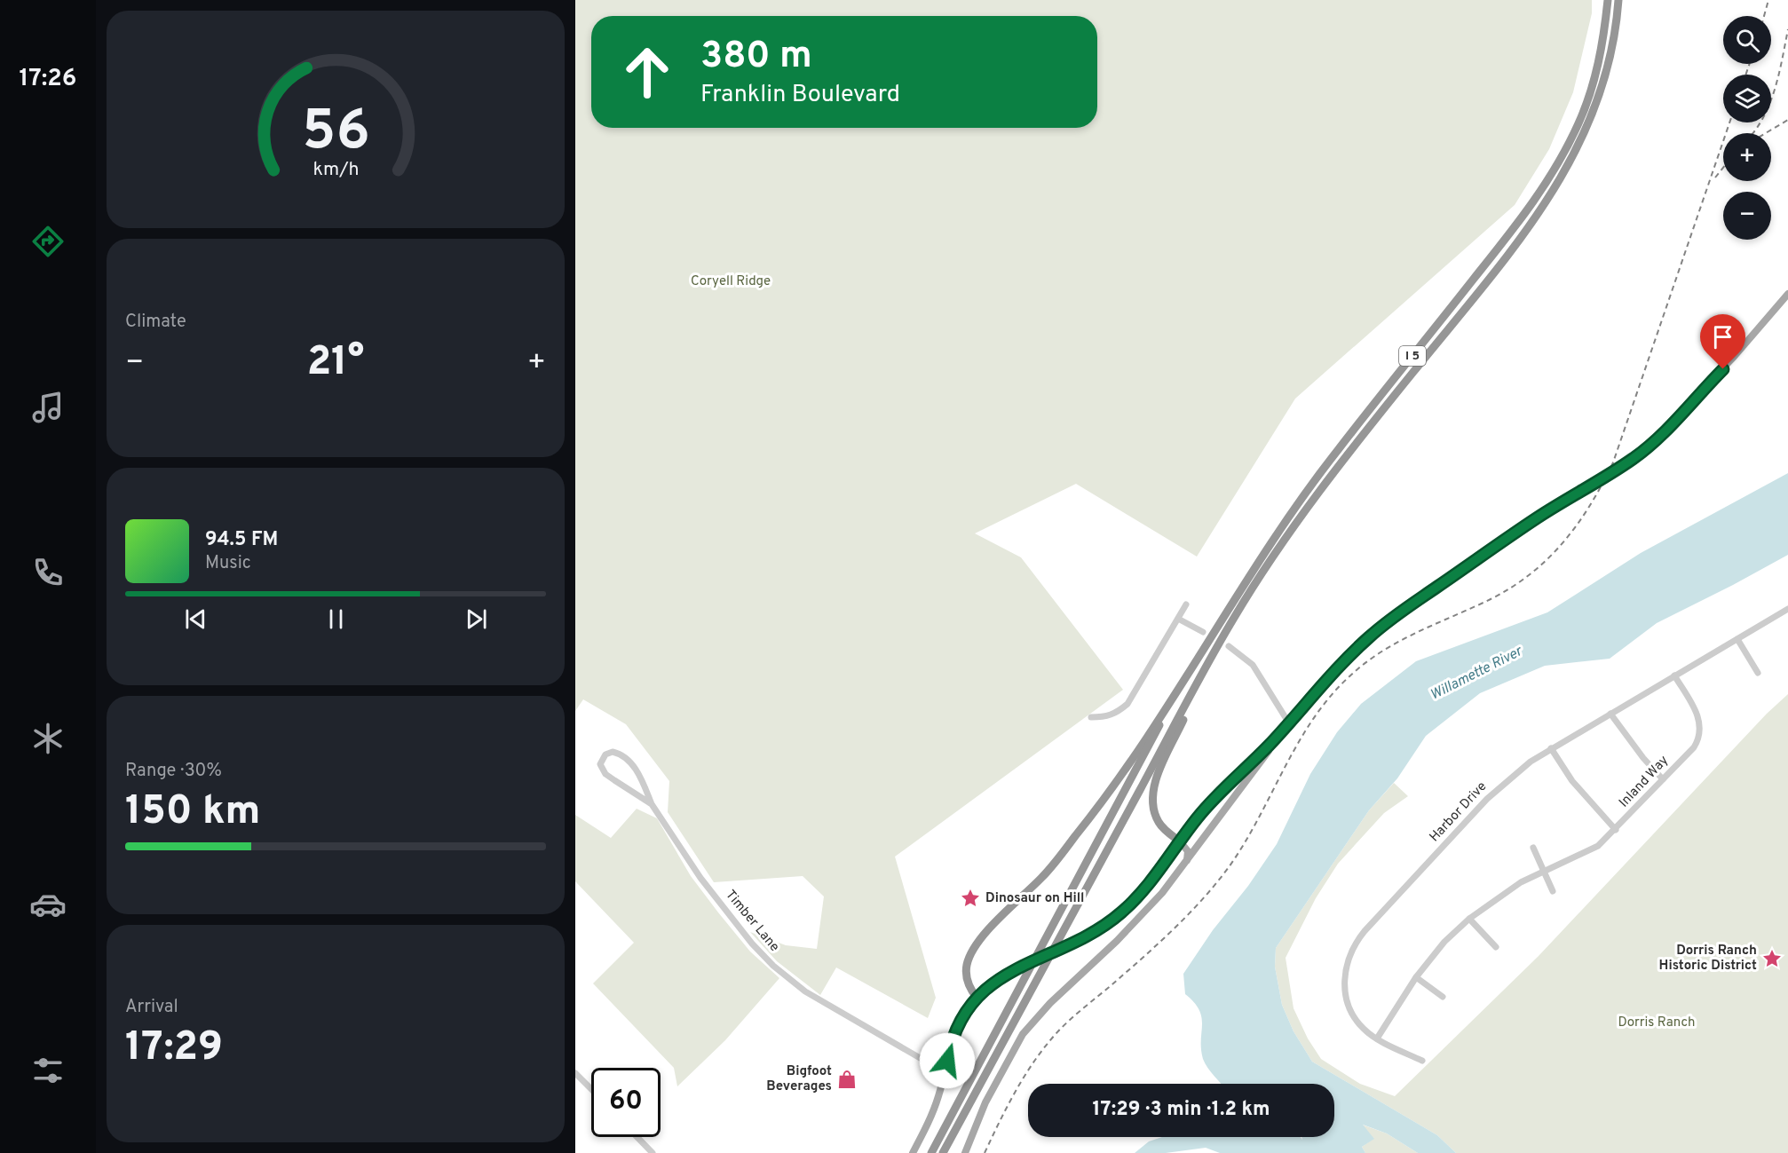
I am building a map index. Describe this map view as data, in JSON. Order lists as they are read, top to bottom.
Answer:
{
  "streets": {
    "highway": ["I 5"],
    "street": ["Inland Way", "Harbor Drive", "Timber Lane"]
  },
  "crossings": [
    ["Inland Way", "Harbor Drive"]
  ],
  "water": ["Willamette River"],
  "parks": ["Coryell Ridge", "Dorris Ranch"],
  "places": {
    "place": ["Dinosaur on Hill", "Dorris Ranch Historic District"],
    "shop": ["Bigfoot Beverages"]
  },
  "page": {
    "tabs": "17:26",
    "map_buttons": ["+", "−"],
    "turn": ["380 m", "Franklin Boulevard"],
    "tile": [
      "Climate",
      ["Range · 30%", "150 km"],
      ["Arrival", "17:29"]
    ],
    "heat": ["−", "21°", "+"],
    "song": ["94.5 FM", "Music"],
    "limit": "60",
    "trip": "17:29 · 3 min · 1.2 km",
    "gauge": ["56", "km/h"]
  }
}
